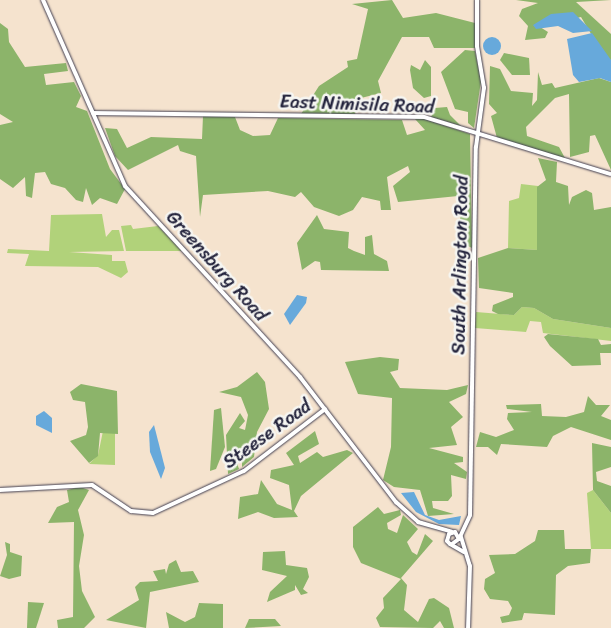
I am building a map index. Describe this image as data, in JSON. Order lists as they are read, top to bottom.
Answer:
{
  "streets": {
    "street": [
      "East Nimisila Road",
      "South Arlington Road",
      "Greensburg Road",
      "Steese Road"
    ]
  },
  "crossings": [
    ["East Nimisila Road", "South Arlington Road"],
    ["East Nimisila Road", "Greensburg Road"],
    ["Greensburg Road", "Steese Road"]
  ]
}
